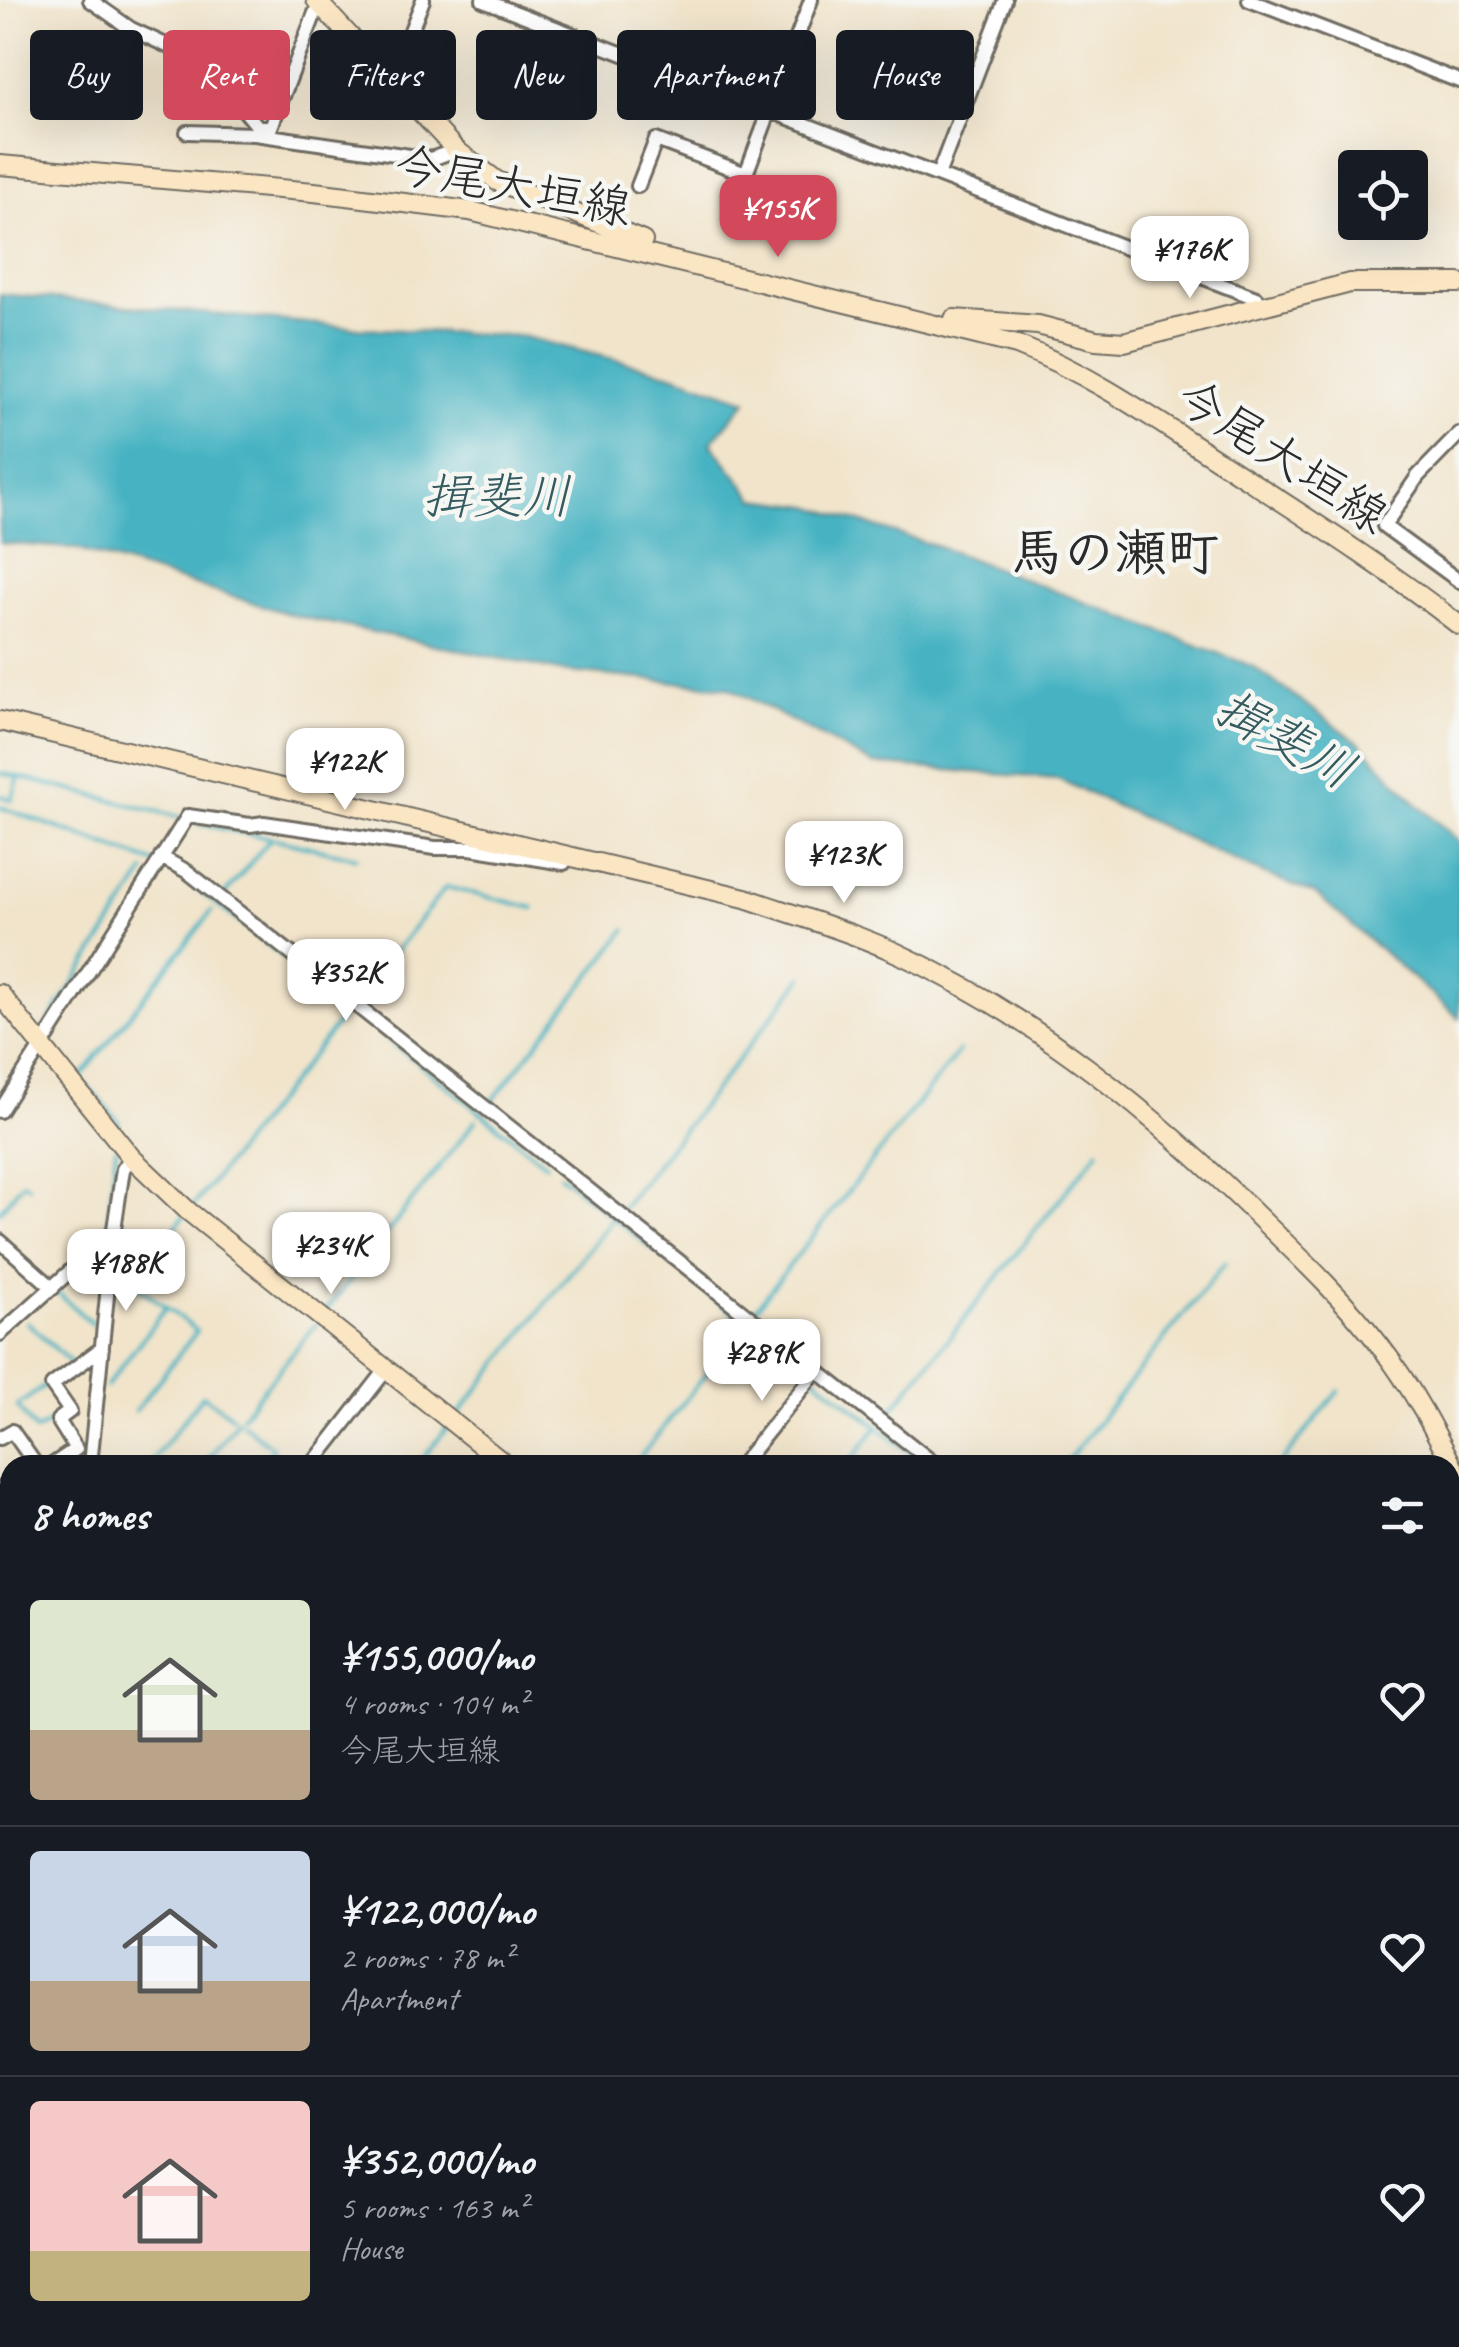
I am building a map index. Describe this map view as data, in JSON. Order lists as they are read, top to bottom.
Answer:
{
  "streets": {
    "street": ["今尾大垣線"]
  },
  "districts": ["馬の瀬町"],
  "water": ["揖斐川"],
  "page": {
    "chip": [
      "Buy",
      "Rent",
      "Filters",
      "New",
      "Apartment",
      "House"
    ],
    "price": [
      "¥155K",
      "¥176K",
      "¥122K",
      "¥123K",
      "¥352K",
      "¥234K",
      "¥188K",
      "¥289K"
    ],
    "heading": "8 homes",
    "list": [
      {
        "name": "¥155,000/mo",
        "note": "4 rooms · 104 m² · 今尾大垣線"
      },
      {
        "name": "¥122,000/mo",
        "note": "2 rooms · 78 m² · Apartment"
      },
      {
        "name": "¥352,000/mo",
        "note": "5 rooms · 163 m² · House"
      }
    ]
  }
}
